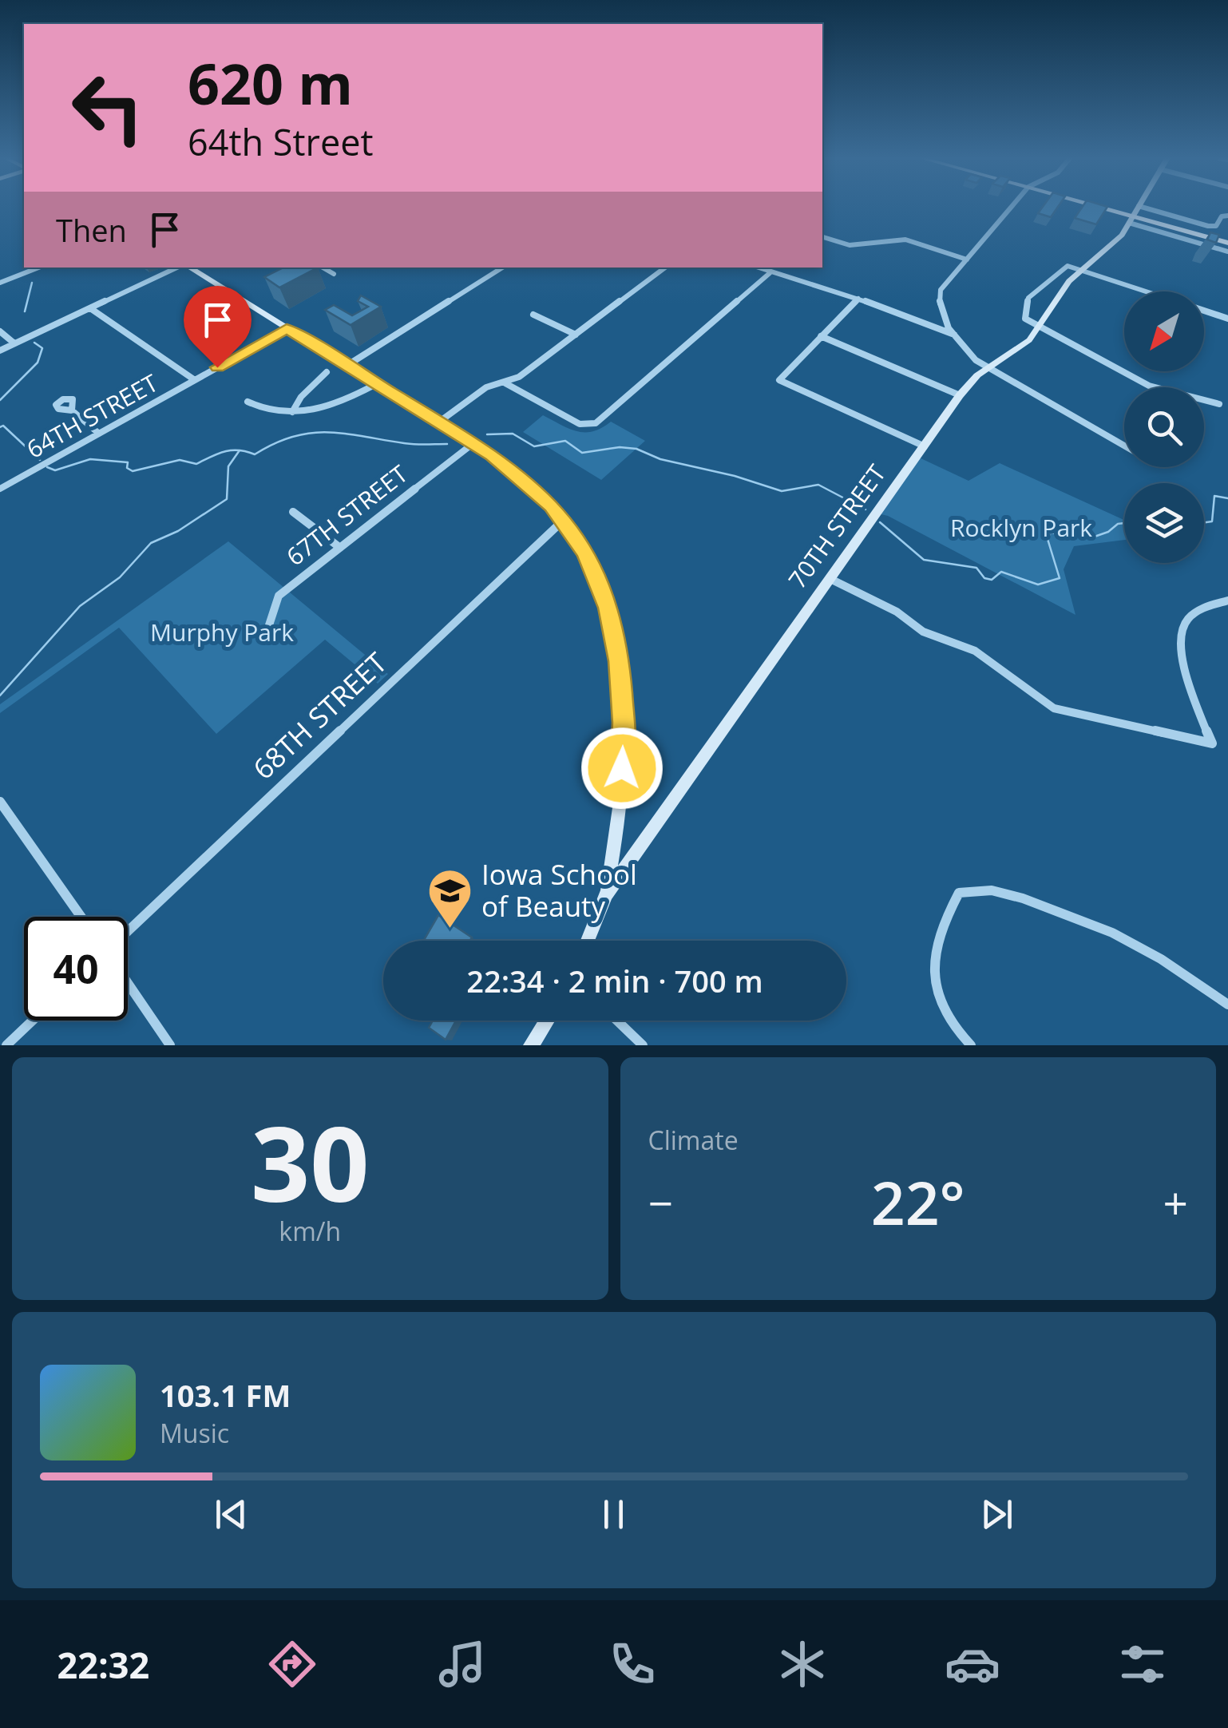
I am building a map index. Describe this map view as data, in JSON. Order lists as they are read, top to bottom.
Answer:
{
  "streets": {
    "street": [
      "64TH STREET",
      "67TH STREET",
      "70TH STREET",
      "68TH STREET"
    ]
  },
  "parks": ["Rocklyn Park", "Murphy Park"],
  "places": {
    "school or university": ["Iowa School of Beauty"]
  },
  "north": "bottom left",
  "page": {
    "turn": ["620 m", "64th Street"],
    "then": "Then",
    "limit": "40",
    "trip": "22:34 · 2 min · 700 m",
    "tile": [
      ["30", "km/h"],
      "Climate"
    ],
    "heat": ["−", "22°", "+"],
    "song": ["103.1 FM", "Music"],
    "tabs": "22:32"
  }
}
